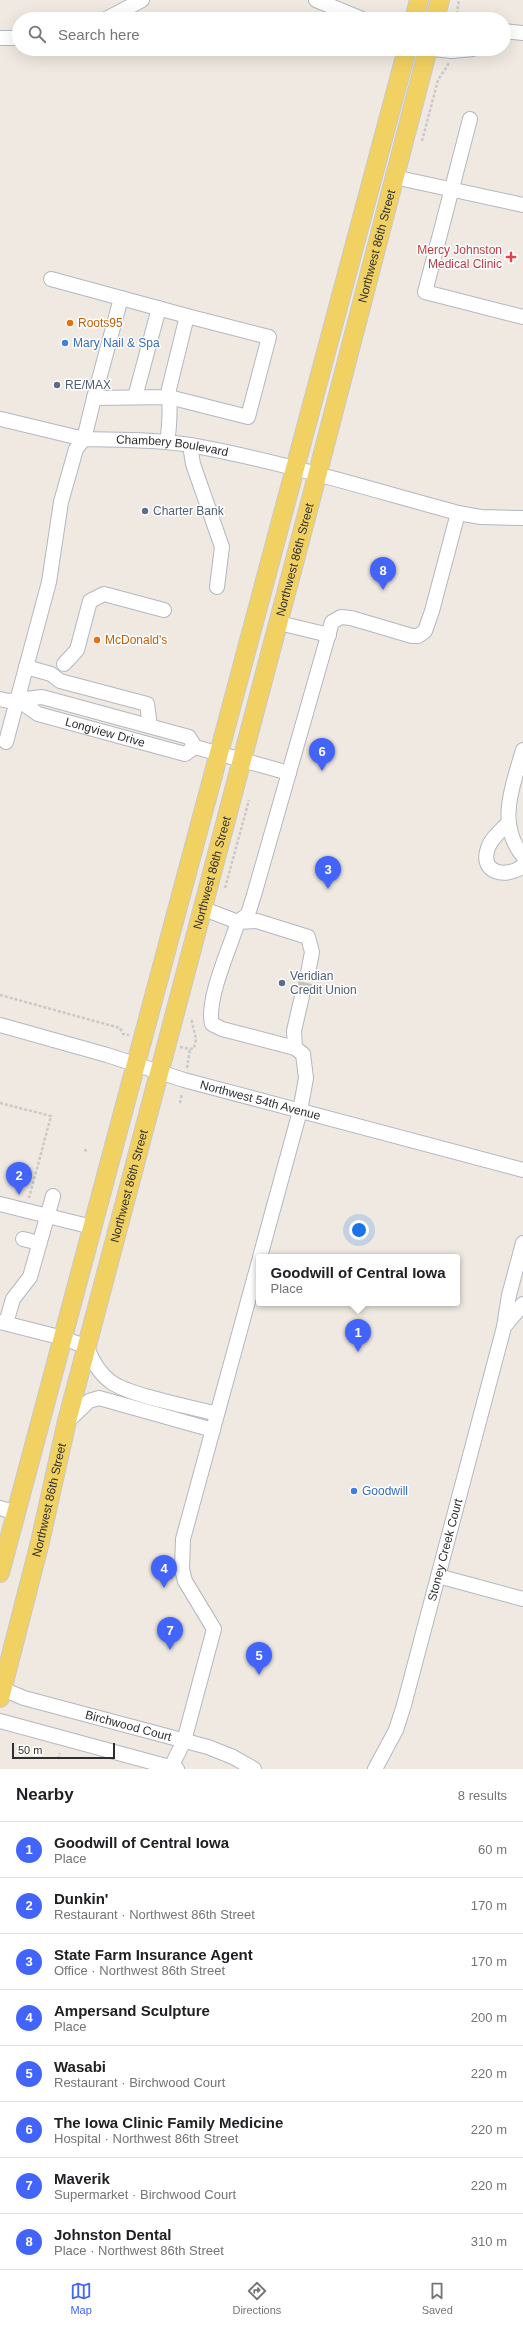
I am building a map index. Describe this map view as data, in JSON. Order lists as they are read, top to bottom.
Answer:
{
  "streets": {
    "main road": ["Northwest 86th Street"],
    "street": [
      "Chambery Boulevard",
      "Longview Drive",
      "Northwest 54th Avenue",
      "Stoney Creek Court",
      "Birchwood Court"
    ]
  },
  "crossings": [
    ["Northwest 86th Street", "Chambery Boulevard"],
    ["Northwest 86th Street", "Longview Drive"],
    ["Northwest 86th Street", "Northwest 54th Avenue"],
    ["Northwest 86th Street", "Birchwood Court"]
  ],
  "places": {
    "health": ["Mercy Johnston Medical Clinic"],
    "other": [
      "Roots95",
      "Mary Nail & Spa",
      "RE/MAX",
      "Charter Bank",
      "McDonald's",
      "Veridian Credit Union",
      "Goodwill"
    ]
  },
  "scale_bar": "50 m",
  "page": {
    "search": "Search here",
    "pins": [
      "8",
      "6",
      "3",
      "2",
      "1",
      "4",
      "7",
      "5"
    ],
    "popup": ["Goodwill of Central Iowa", "Place"],
    "scale": "50 m",
    "heading": ["Nearby", "8 results"],
    "list": [
      {
        "mark": "1",
        "name": "Goodwill of Central Iowa",
        "note": "Place",
        "value": "60 m"
      },
      {
        "mark": "2",
        "name": "Dunkin'",
        "note": "Restaurant · Northwest 86th Street",
        "value": "170 m"
      },
      {
        "mark": "3",
        "name": "State Farm Insurance Agent",
        "note": "Office · Northwest 86th Street",
        "value": "170 m"
      },
      {
        "mark": "4",
        "name": "Ampersand Sculpture",
        "note": "Place",
        "value": "200 m"
      },
      {
        "mark": "5",
        "name": "Wasabi",
        "note": "Restaurant · Birchwood Court",
        "value": "220 m"
      },
      {
        "mark": "6",
        "name": "The Iowa Clinic Family Medicine",
        "note": "Hospital · Northwest 86th Street",
        "value": "220 m"
      },
      {
        "mark": "7",
        "name": "Maverik",
        "note": "Supermarket · Birchwood Court",
        "value": "220 m"
      },
      {
        "mark": "8",
        "name": "Johnston Dental",
        "note": "Place · Northwest 86th Street",
        "value": "310 m"
      }
    ],
    "nav": ["Map", "Directions", "Saved"]
  }
}
